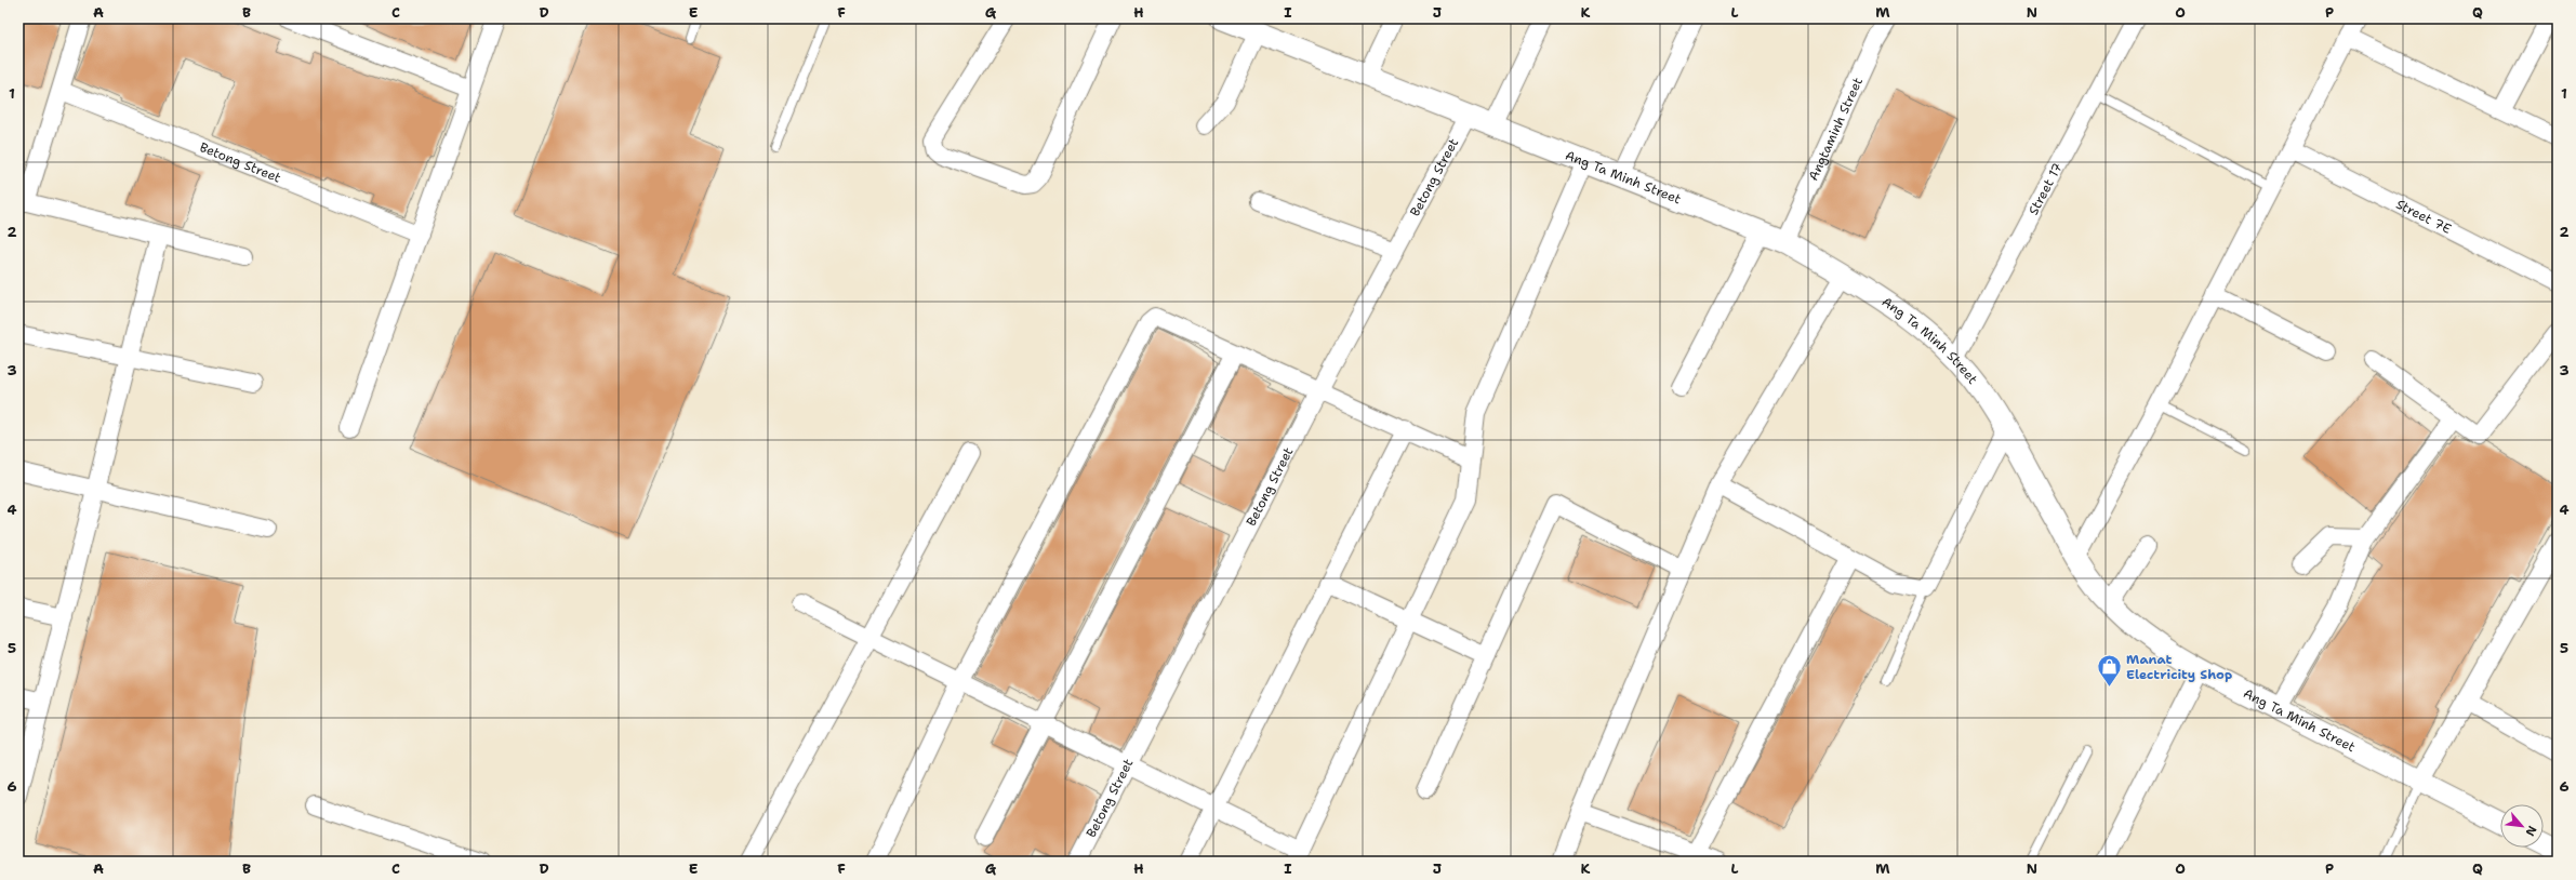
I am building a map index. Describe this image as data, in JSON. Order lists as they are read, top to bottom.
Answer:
{
  "streets": {
    "street": [
      "Angtaminh Street",
      "Betong Street",
      "Ang Ta Minh Street",
      "Street 17",
      "Street 7E"
    ]
  },
  "crossings": [
    ["Angtaminh Street", "Ang Ta Minh Street"],
    ["Betong Street", "Ang Ta Minh Street"],
    ["Ang Ta Minh Street", "Street 17"]
  ],
  "places": {
    "shop": ["Manat Electricity Shop"]
  },
  "north": "bottom right",
  "grid": {
    "columns": [
      "A",
      "B",
      "C",
      "D",
      "E",
      "F",
      "G",
      "H",
      "I",
      "J",
      "K",
      "L",
      "M",
      "N",
      "O",
      "P",
      "Q"
    ],
    "rows": [
      "1",
      "2",
      "3",
      "4",
      "5",
      "6"
    ]
  }
}
